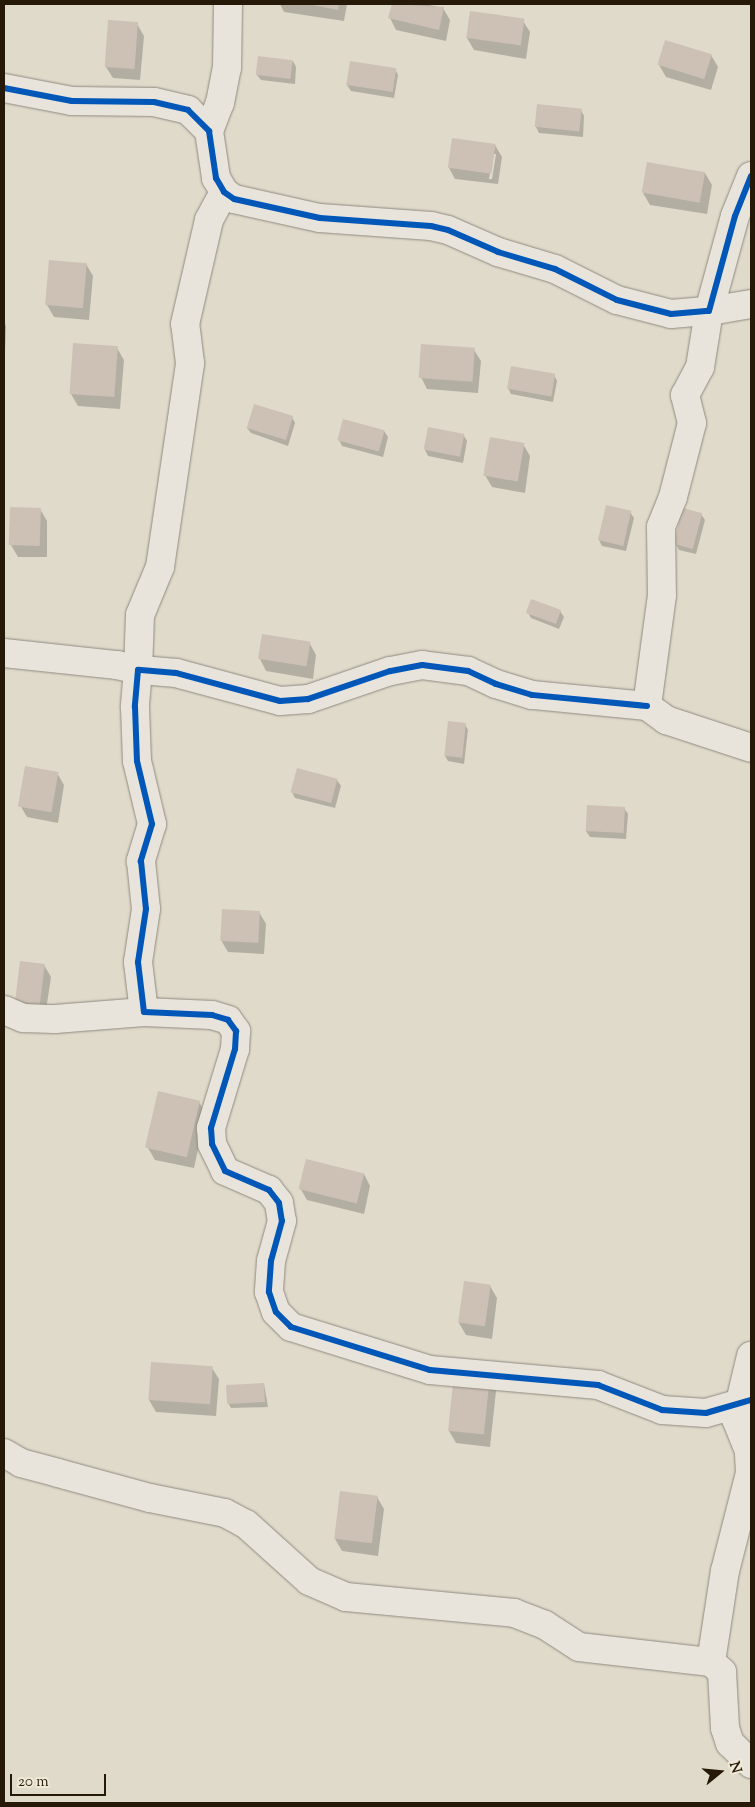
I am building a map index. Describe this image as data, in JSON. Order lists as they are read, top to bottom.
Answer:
{
  "scale_bar": "20 m",
  "north": "right"
}
